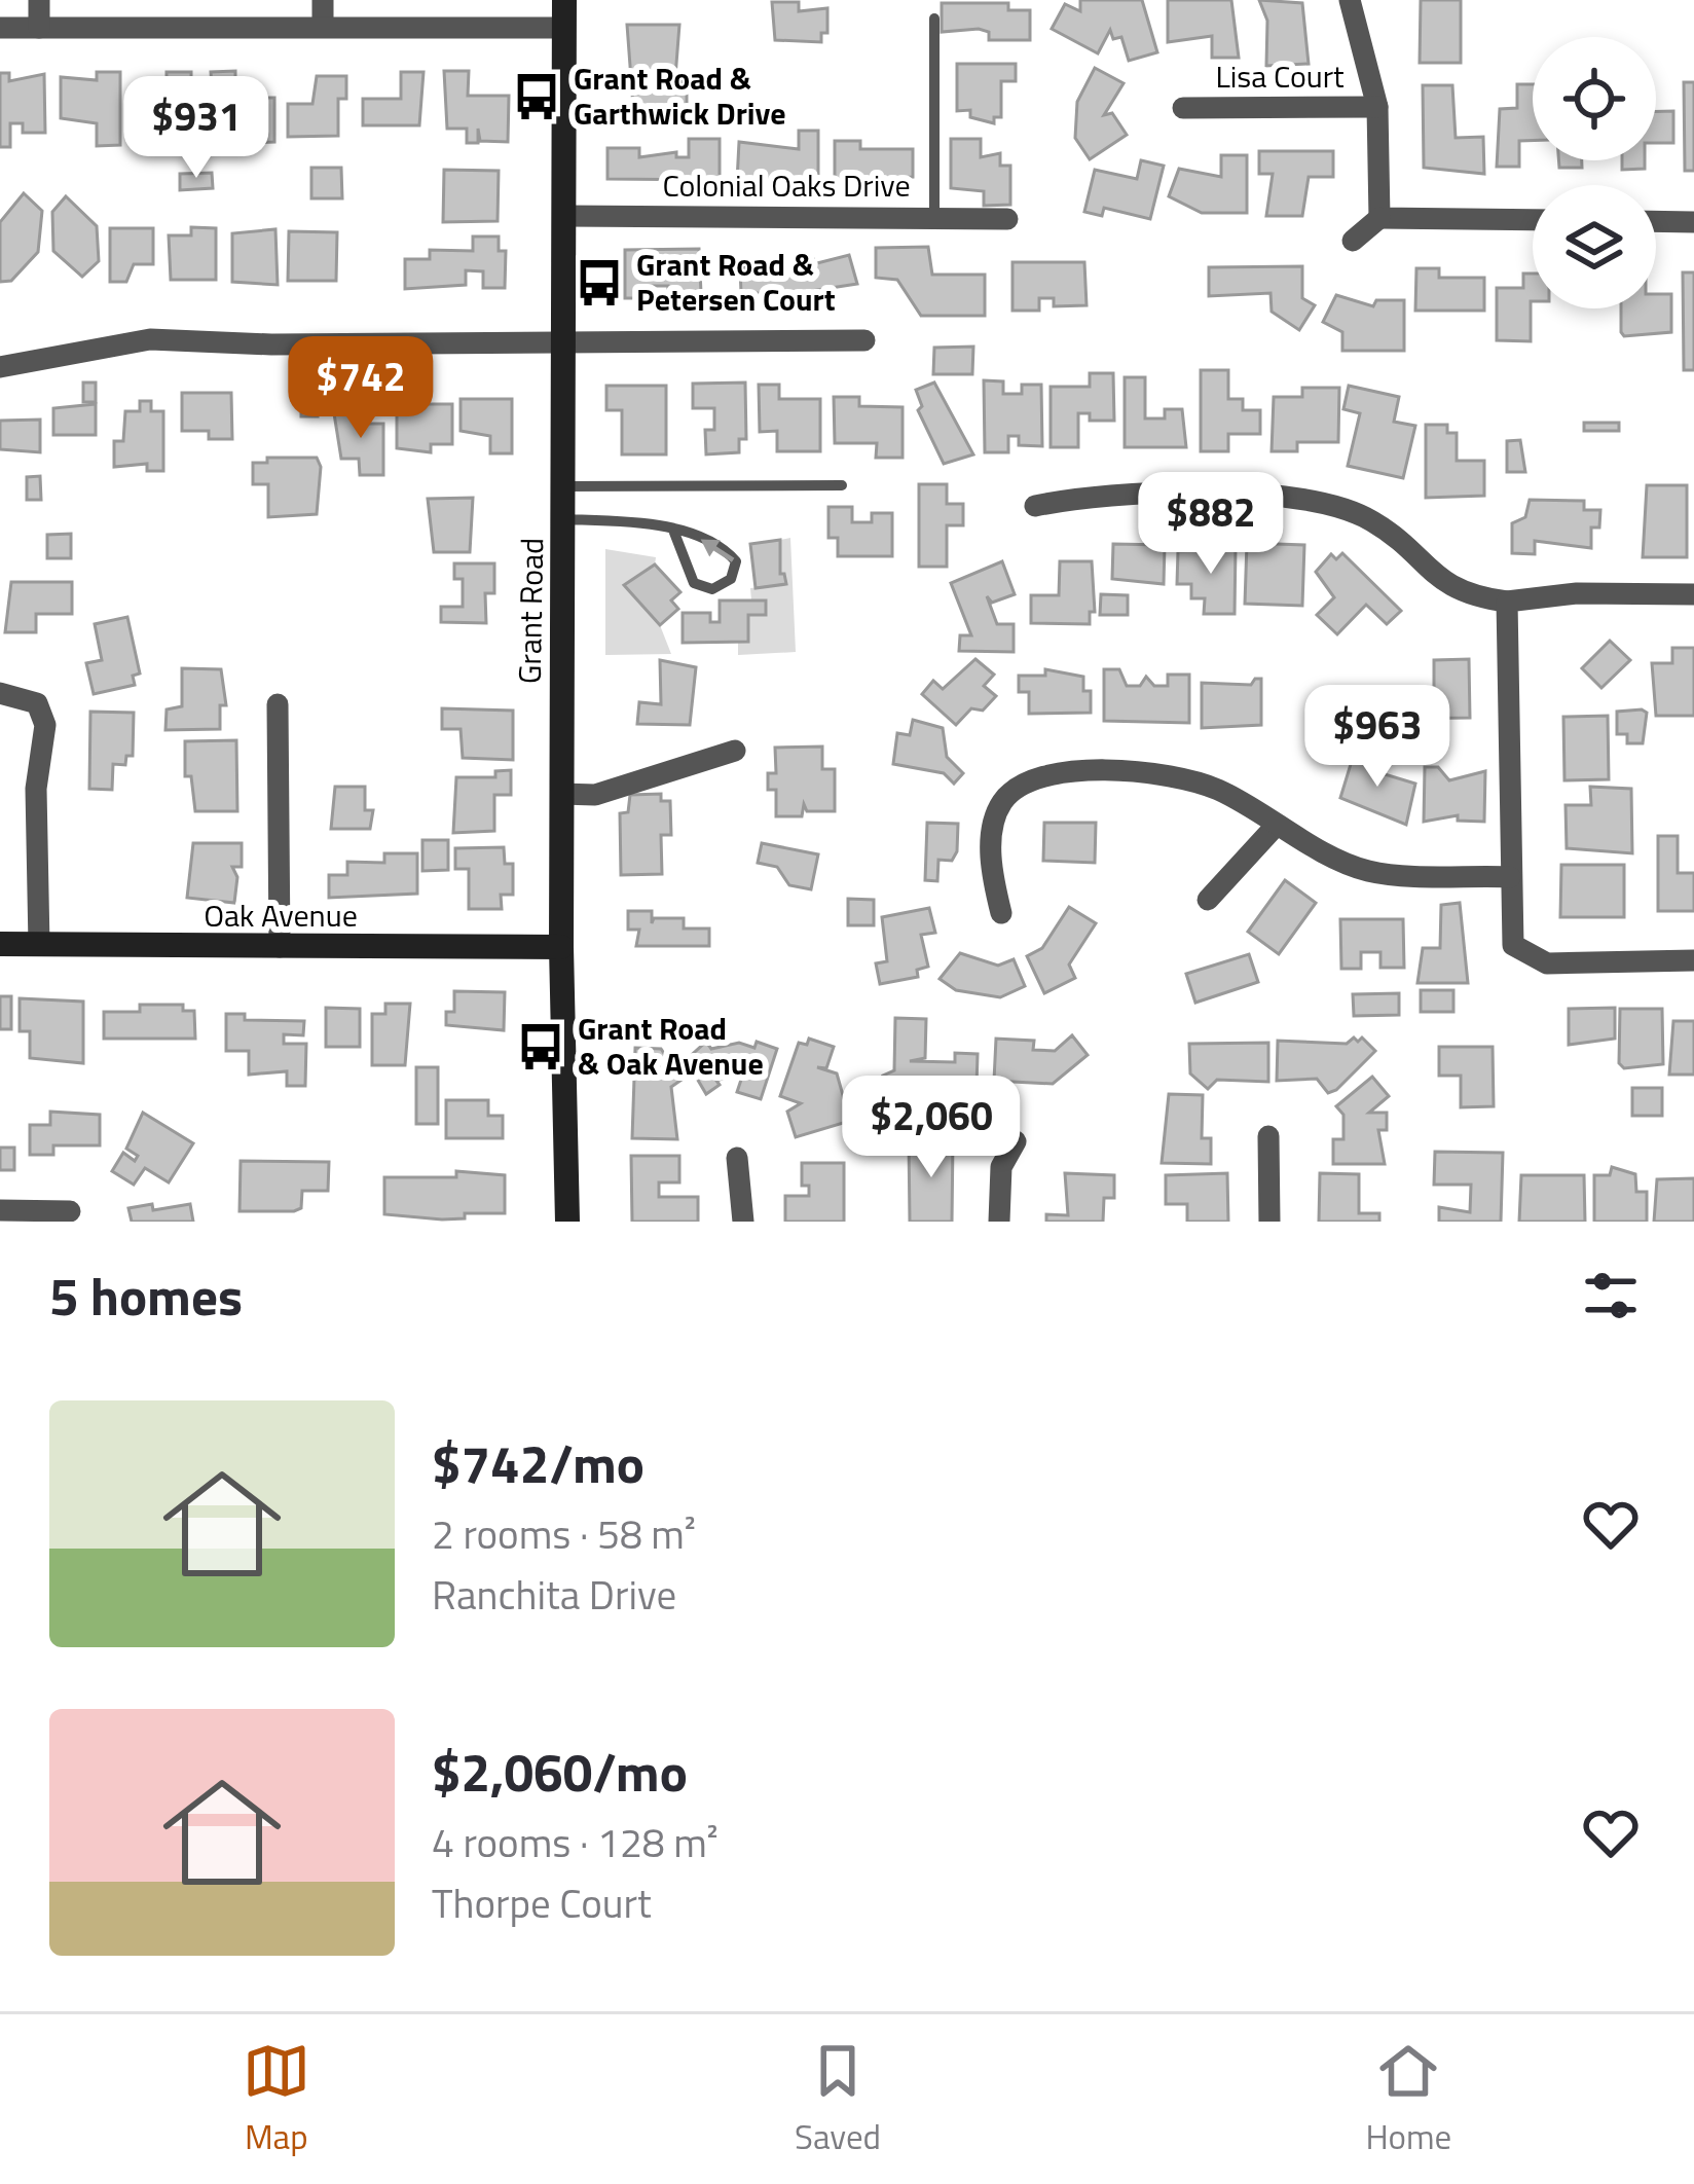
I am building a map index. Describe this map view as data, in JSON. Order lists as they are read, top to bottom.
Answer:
{
  "streets": {
    "main road": ["Grant Road", "Oak Avenue"],
    "street": ["Lisa Court", "Colonial Oaks Drive"]
  },
  "crossings": [
    ["Colonial Oaks Drive", "Grant Road"],
    ["Grant Road", "Oak Avenue"]
  ],
  "places": {
    "bus stop": ["Grant Road & Garthwick Drive", "Grant Road & Petersen Court", "Grant Road & Oak Avenue"]
  },
  "page": {
    "price": [
      "$931",
      "$742",
      "$882",
      "$963",
      "$2,060"
    ],
    "heading": "5 homes",
    "list": [
      {
        "name": "$742/mo",
        "note": "2 rooms · 58 m² · Ranchita Drive"
      },
      {
        "name": "$2,060/mo",
        "note": "4 rooms · 128 m² · Thorpe Court"
      }
    ],
    "tabs": ["Map", "Saved", "Home"]
  }
}
